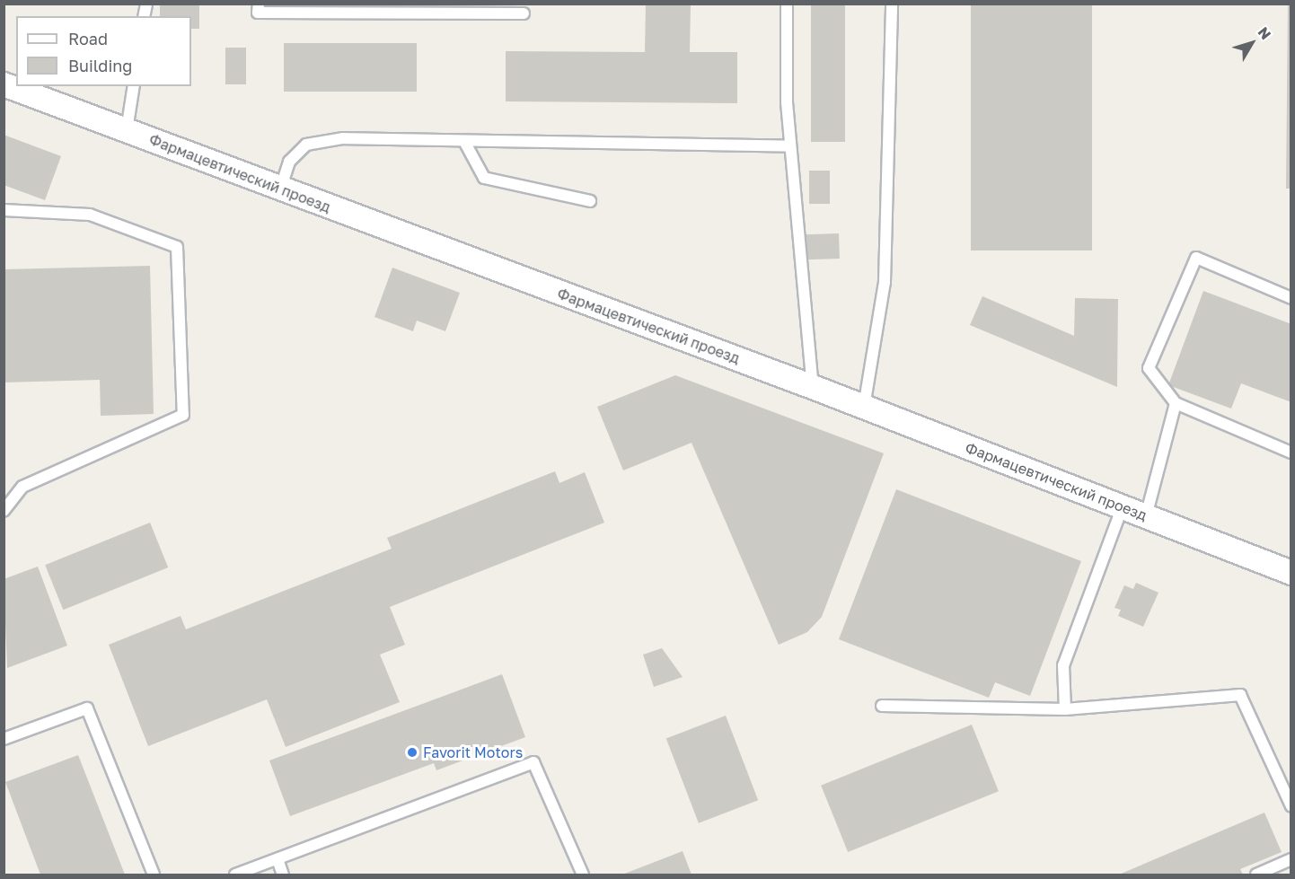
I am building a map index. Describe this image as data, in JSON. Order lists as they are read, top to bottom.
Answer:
{
  "streets": {
    "street": ["Фармацевтический проезд"]
  },
  "places": ["Favorit Motors"],
  "legend": ["Road", "Building"],
  "north": "top right"
}
